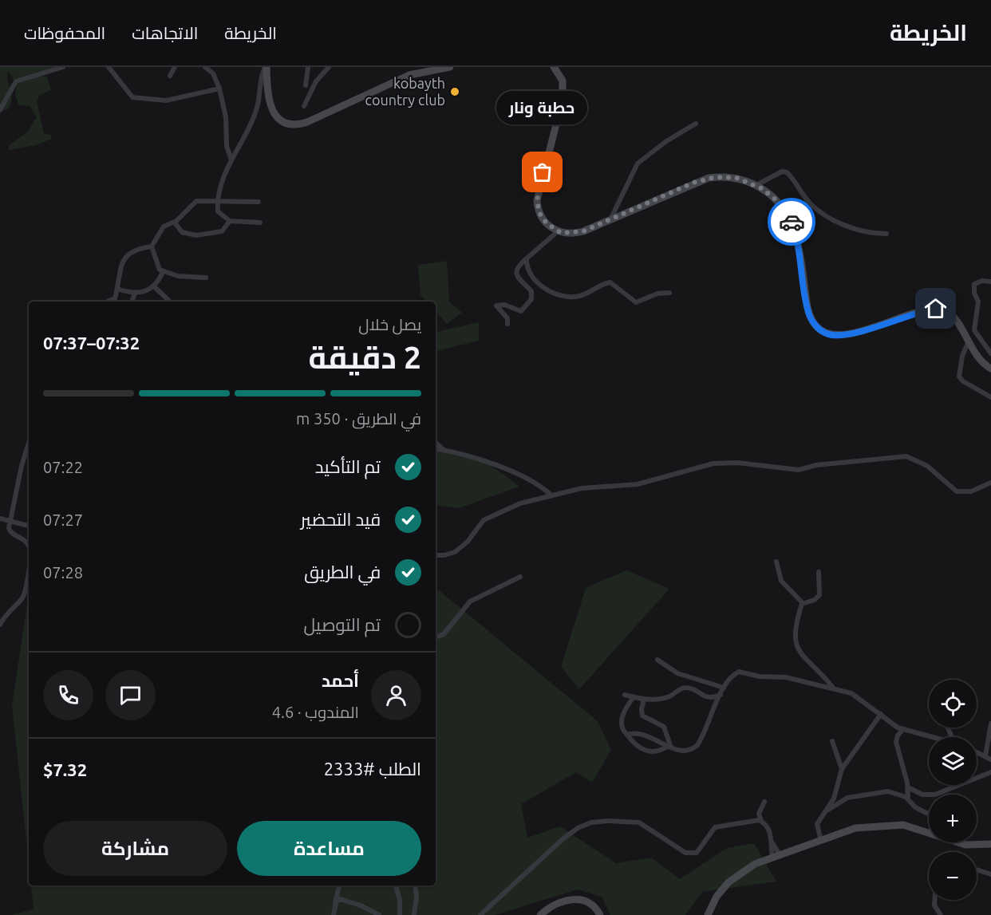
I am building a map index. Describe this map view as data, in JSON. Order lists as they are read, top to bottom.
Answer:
{
  "places": ["kobayth country club", "حطبة ونار"],
  "page": {
    "header": "الخريطة",
    "nav": ["الخريطة", "الاتجاهات", "المحفوظات"],
    "bubble": "حطبة ونار",
    "heading": ["2 دقيقة", "يصل خلال", "07:32–07:37"],
    "panel": [
      "أحمد",
      "المندوب · 4.6",
      "الطلب #2333",
      "$7.32"
    ],
    "bar": "في الطريق · 350 m",
    "list": [
      ["تم التأكيد", "07:22"],
      ["قيد التحضير", "07:27"],
      ["في الطريق", "07:28"],
      "تم التوصيل"
    ],
    "map_buttons": ["+", "−"],
    "buttons": ["مساعدة", "مشاركة"]
  }
}
